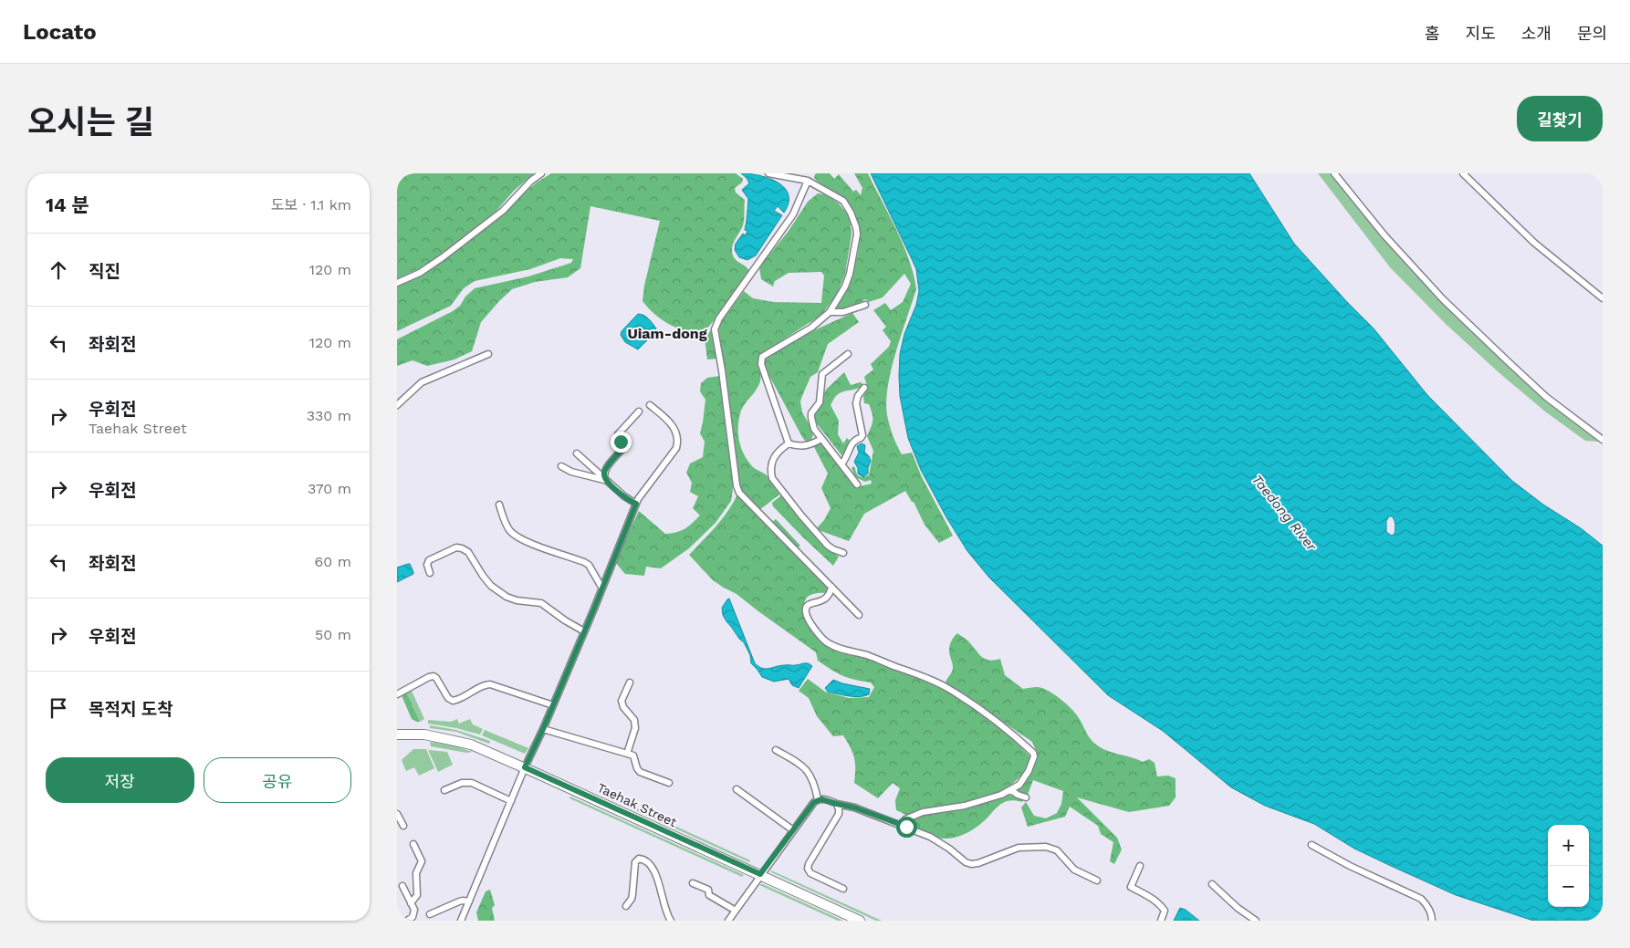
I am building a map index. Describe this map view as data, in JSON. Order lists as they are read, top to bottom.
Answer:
{
  "streets": {
    "main road": ["Taehak Street"]
  },
  "districts": ["Uiam-dong"],
  "water": ["Taedong River"],
  "page": {
    "header": "Locato",
    "nav": [
      "홈",
      "지도",
      "소개",
      "문의"
    ],
    "title": "오시는 길",
    "buttons": [
      "길찾기",
      ["저장", "공유"]
    ],
    "heading": ["14 분", "도보 · 1.1 km"],
    "list": [
      ["직진", "120 m"],
      ["좌회전", "120 m"],
      ["우회전", "Taehak Street", "330 m"],
      ["우회전", "370 m"],
      ["좌회전", "60 m"],
      ["우회전", "50 m"],
      "목적지 도착"
    ],
    "map_buttons": ["+", "−"]
  }
}
